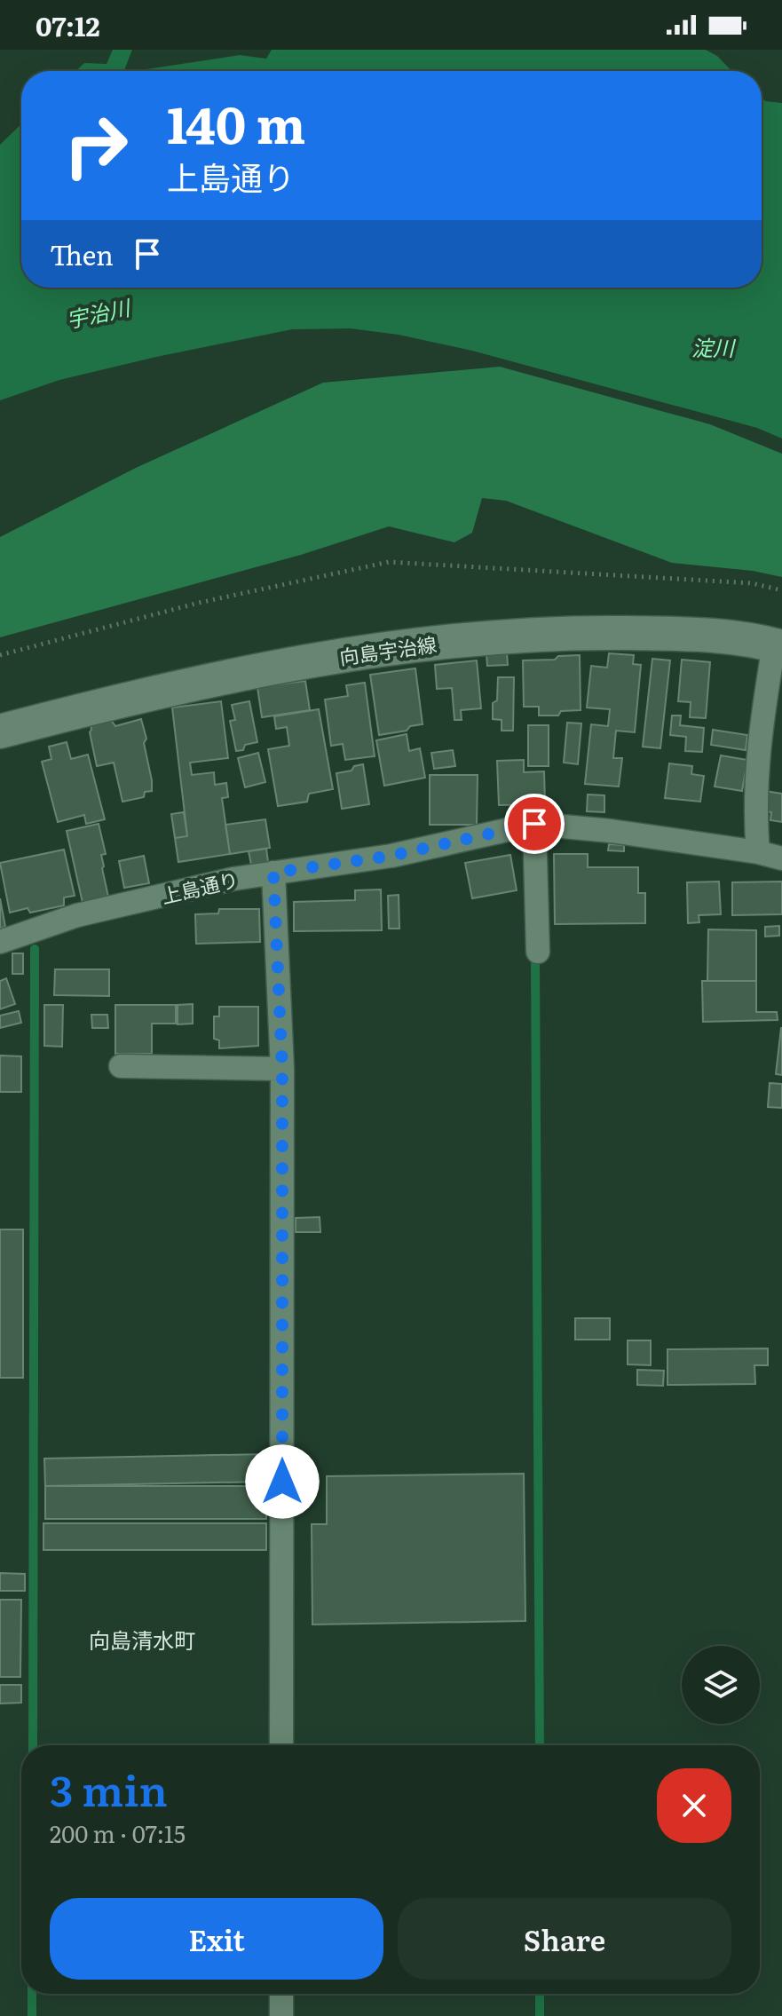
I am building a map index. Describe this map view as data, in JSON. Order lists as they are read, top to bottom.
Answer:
{
  "streets": {
    "main road": ["向島宇治線"],
    "street": ["上島通り"]
  },
  "districts": ["向島清水町"],
  "water": ["宇治川", "淀川"],
  "page": {
    "status": "07:12",
    "turn": ["140 m", "上島通り"],
    "then": "Then",
    "heading": ["3 min", "200 m · 07:15"],
    "buttons": ["Exit", "Share"]
  }
}
